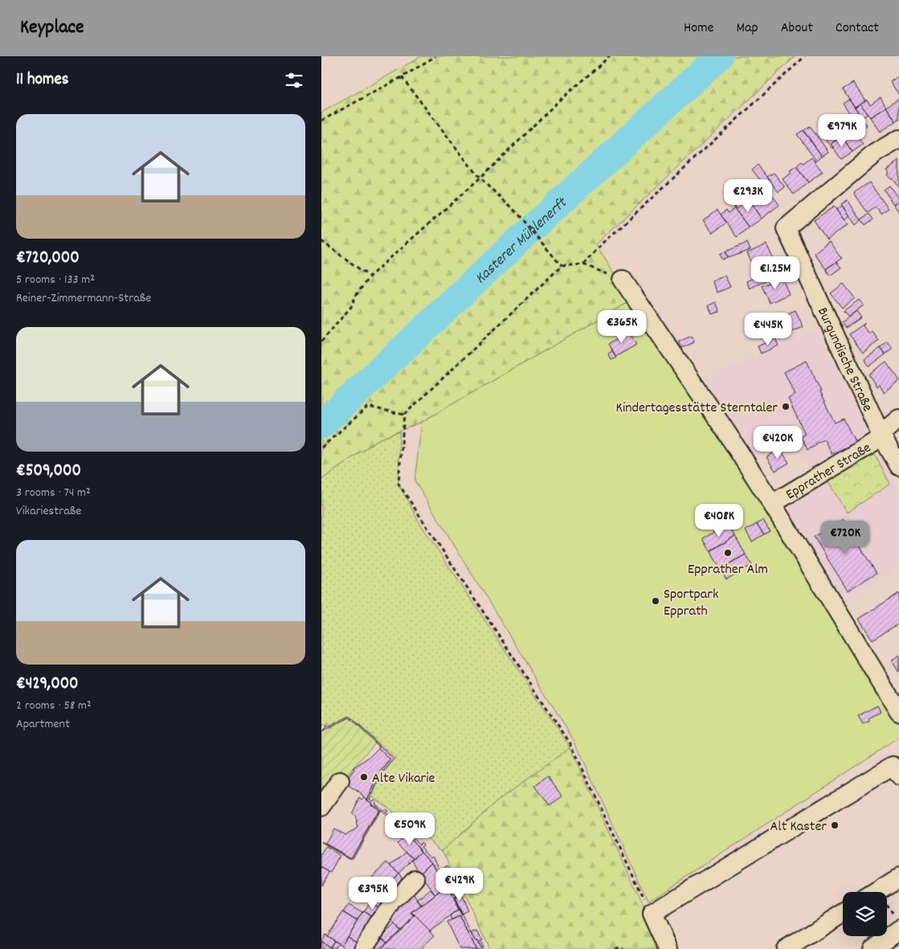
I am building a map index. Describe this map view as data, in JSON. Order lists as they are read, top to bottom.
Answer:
{
  "streets": {
    "street": ["Burgundische Straße", "Epprather Straße"]
  },
  "crossings": [
    ["Burgundische Straße", "Epprather Straße"]
  ],
  "water": ["Kasterer Mühlenerft"],
  "places": [
    "Kindertagesstätte Sterntaler",
    "Epprather Alm",
    "Sportpark Epprath",
    "Alte Vikarie",
    "Alt Kaster"
  ],
  "page": {
    "header": "Keyplace",
    "nav": [
      "Home",
      "Map",
      "About",
      "Contact"
    ],
    "heading": "11 homes",
    "list": [
      {
        "name": "€720,000",
        "note": "5 rooms · 133 m² · Reiner-Zimmermann-Straße"
      },
      {
        "name": "€509,000",
        "note": "3 rooms · 74 m² · Vikariestraße"
      },
      {
        "name": "€429,000",
        "note": "2 rooms · 58 m² · Apartment"
      }
    ],
    "price": [
      "€979K",
      "€293K",
      "€1.25M",
      "€365K",
      "€445K",
      "€420K",
      "€408K",
      "€720K",
      "€509K",
      "€429K",
      "€395K"
    ]
  }
}
